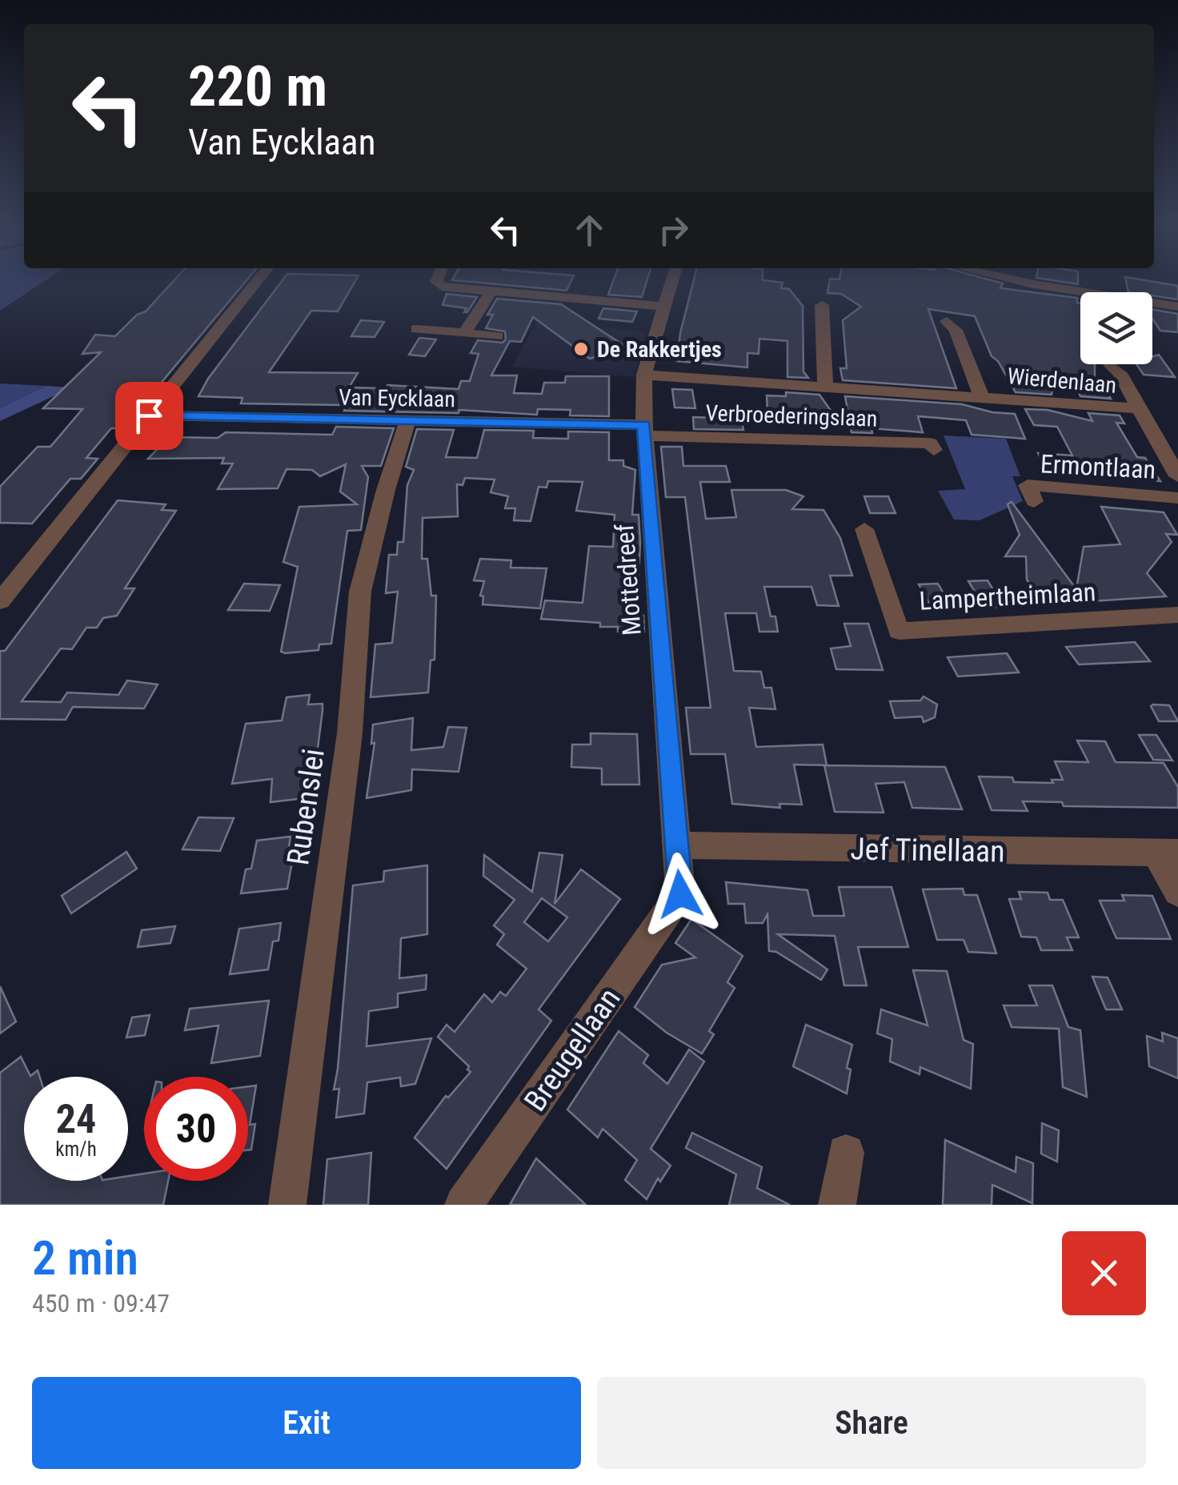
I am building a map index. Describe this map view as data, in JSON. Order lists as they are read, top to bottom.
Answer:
{
  "streets": {
    "street": [
      "Wierdenlaan",
      "Van Eycklaan",
      "Verbroederingslaan",
      "Ermontlaan",
      "Mottedreef",
      "Lampertheimlaan",
      "Rubenslei",
      "Jef Tinellaan",
      "Breugellaan"
    ]
  },
  "crossings": [
    ["Wierdenlaan", "Mottedreef"],
    ["Van Eycklaan", "Verbroederingslaan"],
    ["Van Eycklaan", "Mottedreef"],
    ["Van Eycklaan", "Rubenslei"],
    ["Verbroederingslaan", "Mottedreef"],
    ["Mottedreef", "Jef Tinellaan"],
    ["Mottedreef", "Breugellaan"]
  ],
  "places": ["De Rakkertjes"],
  "page": {
    "turn": ["220 m", "Van Eycklaan"],
    "speed": "24 km/h",
    "limit": "30",
    "heading": ["2 min", "450 m · 09:47"],
    "buttons": ["Exit", "Share"]
  }
}
